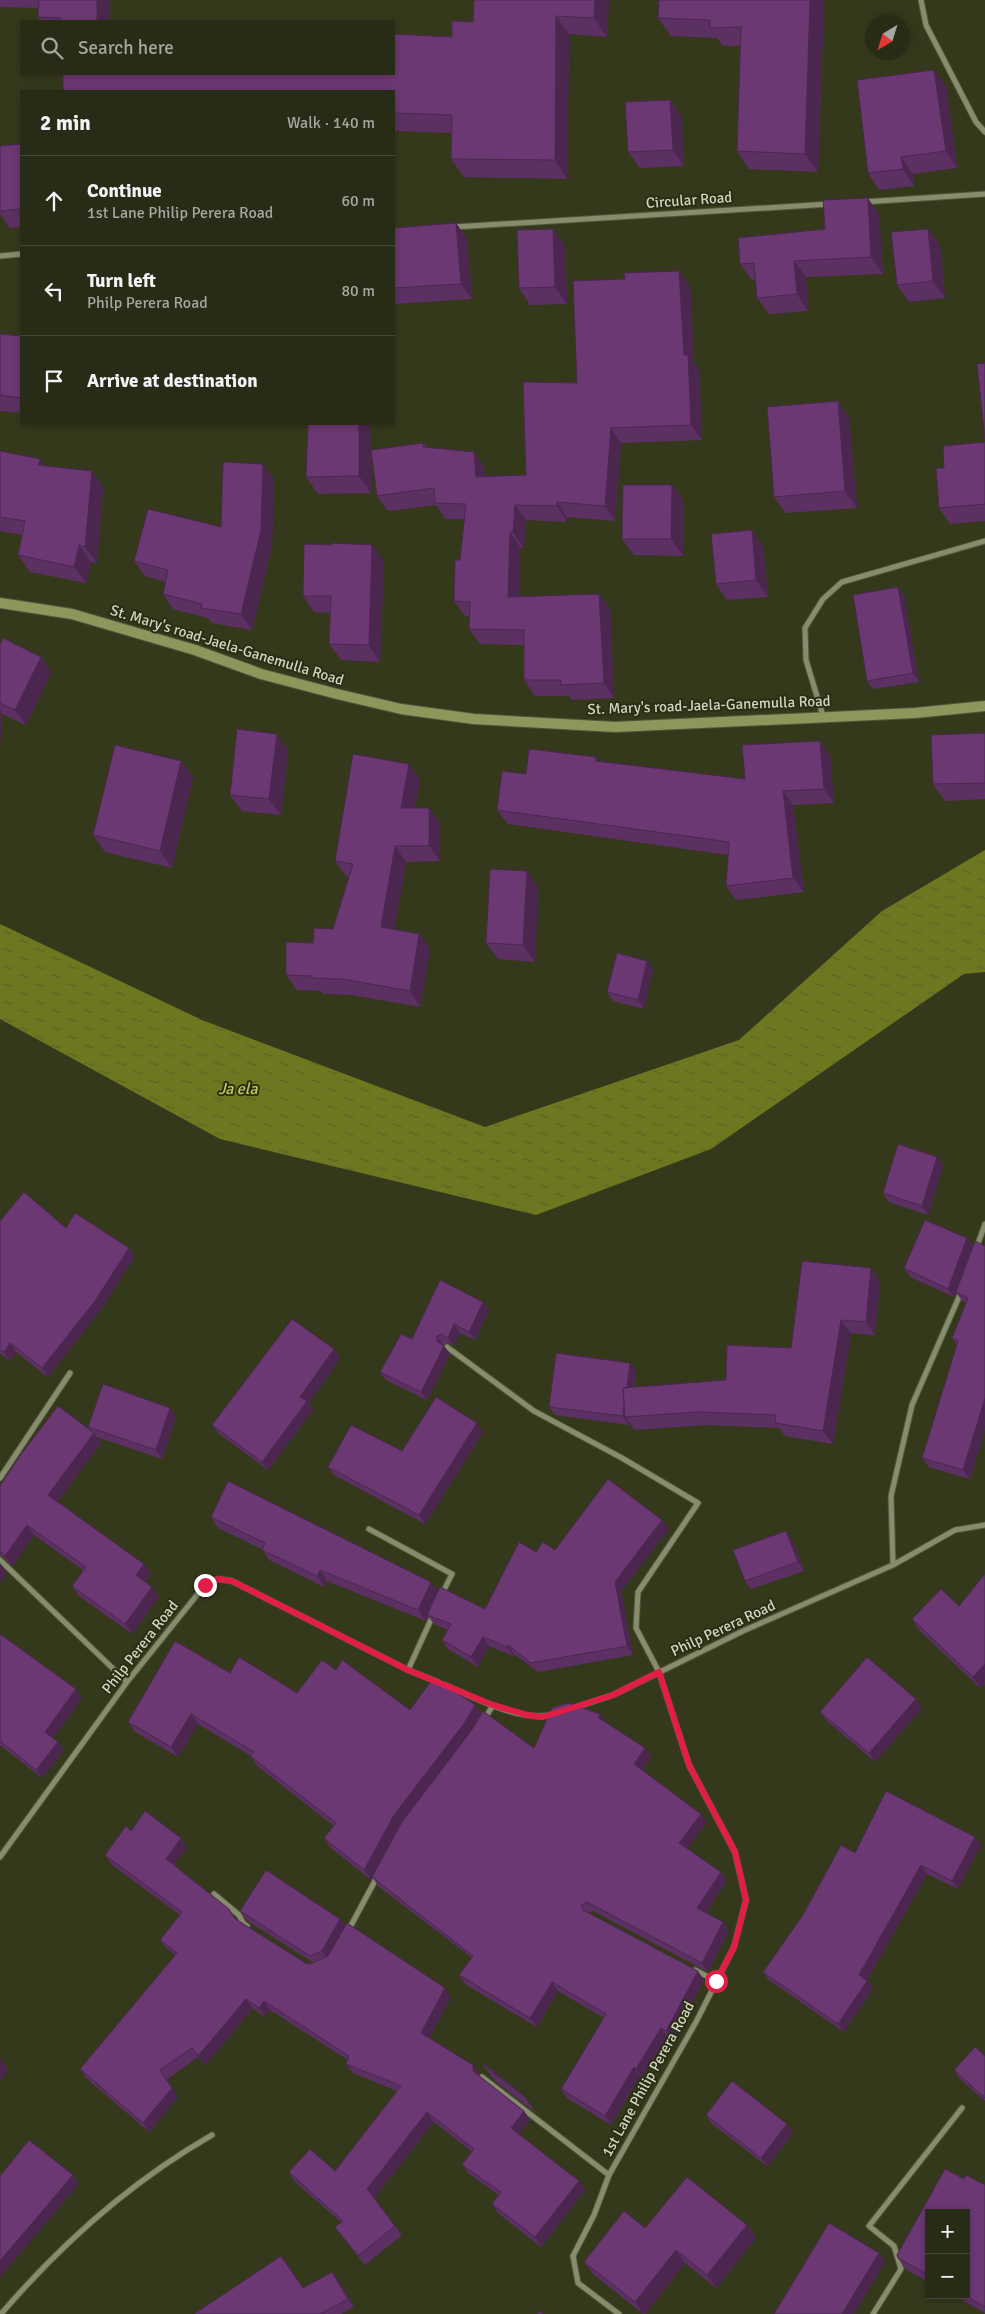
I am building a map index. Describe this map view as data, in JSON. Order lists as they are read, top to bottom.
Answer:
{
  "streets": {
    "main road": ["St. Mary's road-Jaela-Ganemulla Road"],
    "street": ["Circular Road", "Philp Perera Road", "1st Lane Philip Perera Road"]
  },
  "crossings": [
    ["Philp Perera Road", "1st Lane Philip Perera Road"]
  ],
  "water": ["Ja ela"],
  "north": "bottom left",
  "page": {
    "search": "Search here",
    "heading": ["2 min", "Walk · 140 m"],
    "list": [
      ["Continue", "1st Lane Philip Perera Road", "60 m"],
      ["Turn left", "Philp Perera Road", "80 m"],
      "Arrive at destination"
    ],
    "map_buttons": ["+", "−"]
  }
}
